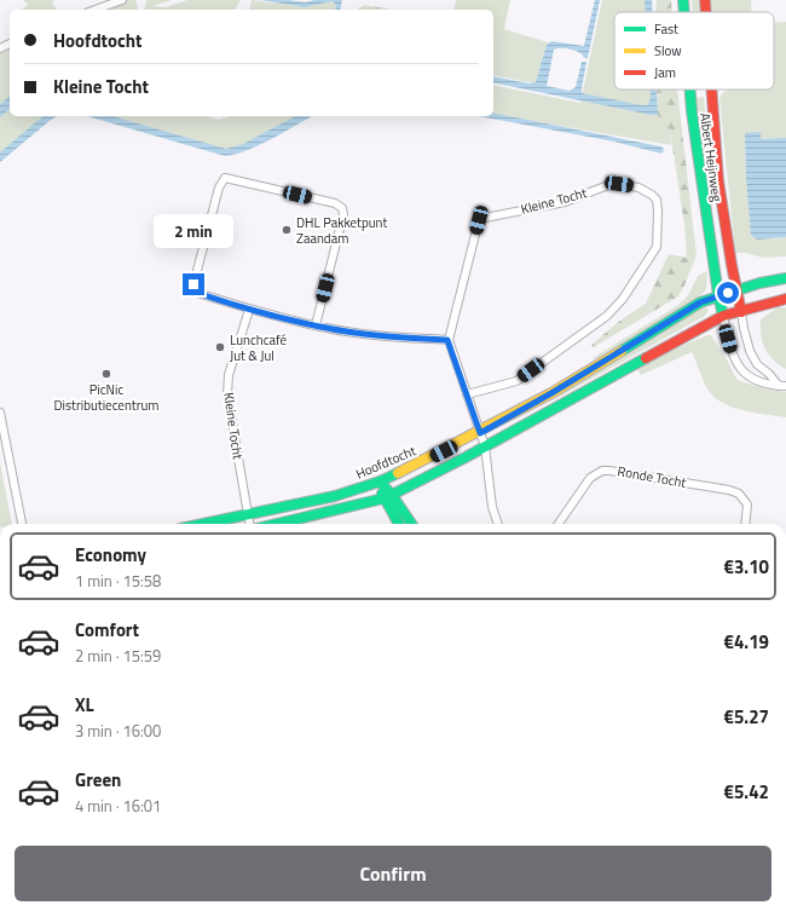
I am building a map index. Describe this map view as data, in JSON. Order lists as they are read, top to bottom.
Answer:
{
  "streets": {
    "main road": ["Albert Heijnweg", "Hoofdtocht"],
    "street": ["Kleine Tocht", "Ronde Tocht"]
  },
  "crossings": [
    ["Albert Heijnweg", "Hoofdtocht"],
    ["Kleine Tocht", "Hoofdtocht"]
  ],
  "places": ["DHL Pakketpunt Zaandam", "Lunchcafé Jut & Jul", "PicNic Distributiecentrum"],
  "legend": ["Fast", "Slow", "Jam"],
  "page": {
    "banner": ["Hoofdtocht", "Kleine Tocht"],
    "bubble": "2 min",
    "list": [
      {
        "name": "Economy",
        "note": "1 min · 15:58",
        "value": "€3.10"
      },
      {
        "name": "Comfort",
        "note": "2 min · 15:59",
        "value": "€4.19"
      },
      {
        "name": "XL",
        "note": "3 min · 16:00",
        "value": "€5.27"
      },
      {
        "name": "Green",
        "note": "4 min · 16:01",
        "value": "€5.42"
      }
    ],
    "buttons": "Confirm"
  }
}
